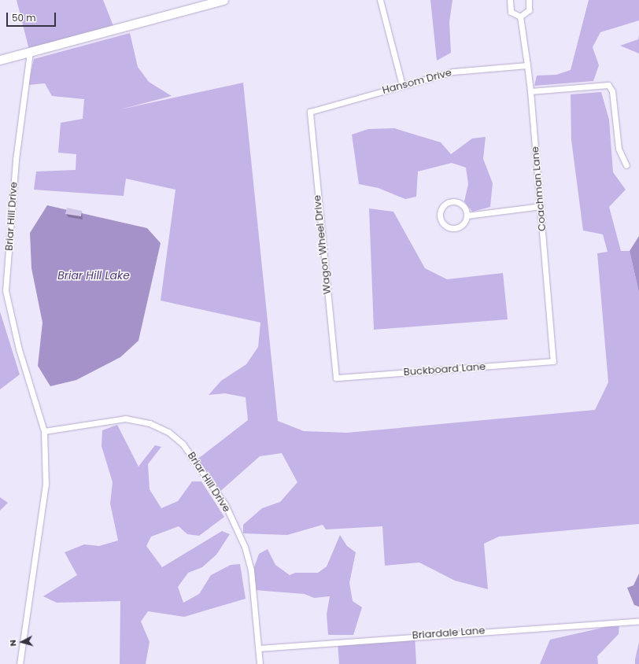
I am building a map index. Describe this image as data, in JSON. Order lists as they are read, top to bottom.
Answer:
{
  "streets": {
    "street": [
      "Hansom Drive",
      "Coachman Lane",
      "Briar Hill Drive",
      "Wagon Wheel Drive",
      "Buckboard Lane",
      "Briardale Lane"
    ]
  },
  "crossings": [
    ["Hansom Drive", "Coachman Lane"],
    ["Hansom Drive", "Wagon Wheel Drive"],
    ["Coachman Lane", "Buckboard Lane"],
    ["Briar Hill Drive", "Briardale Lane"],
    ["Wagon Wheel Drive", "Buckboard Lane"]
  ],
  "water": ["Briar Hill Lake"],
  "scale_bar": "50 m",
  "north": "left"
}
